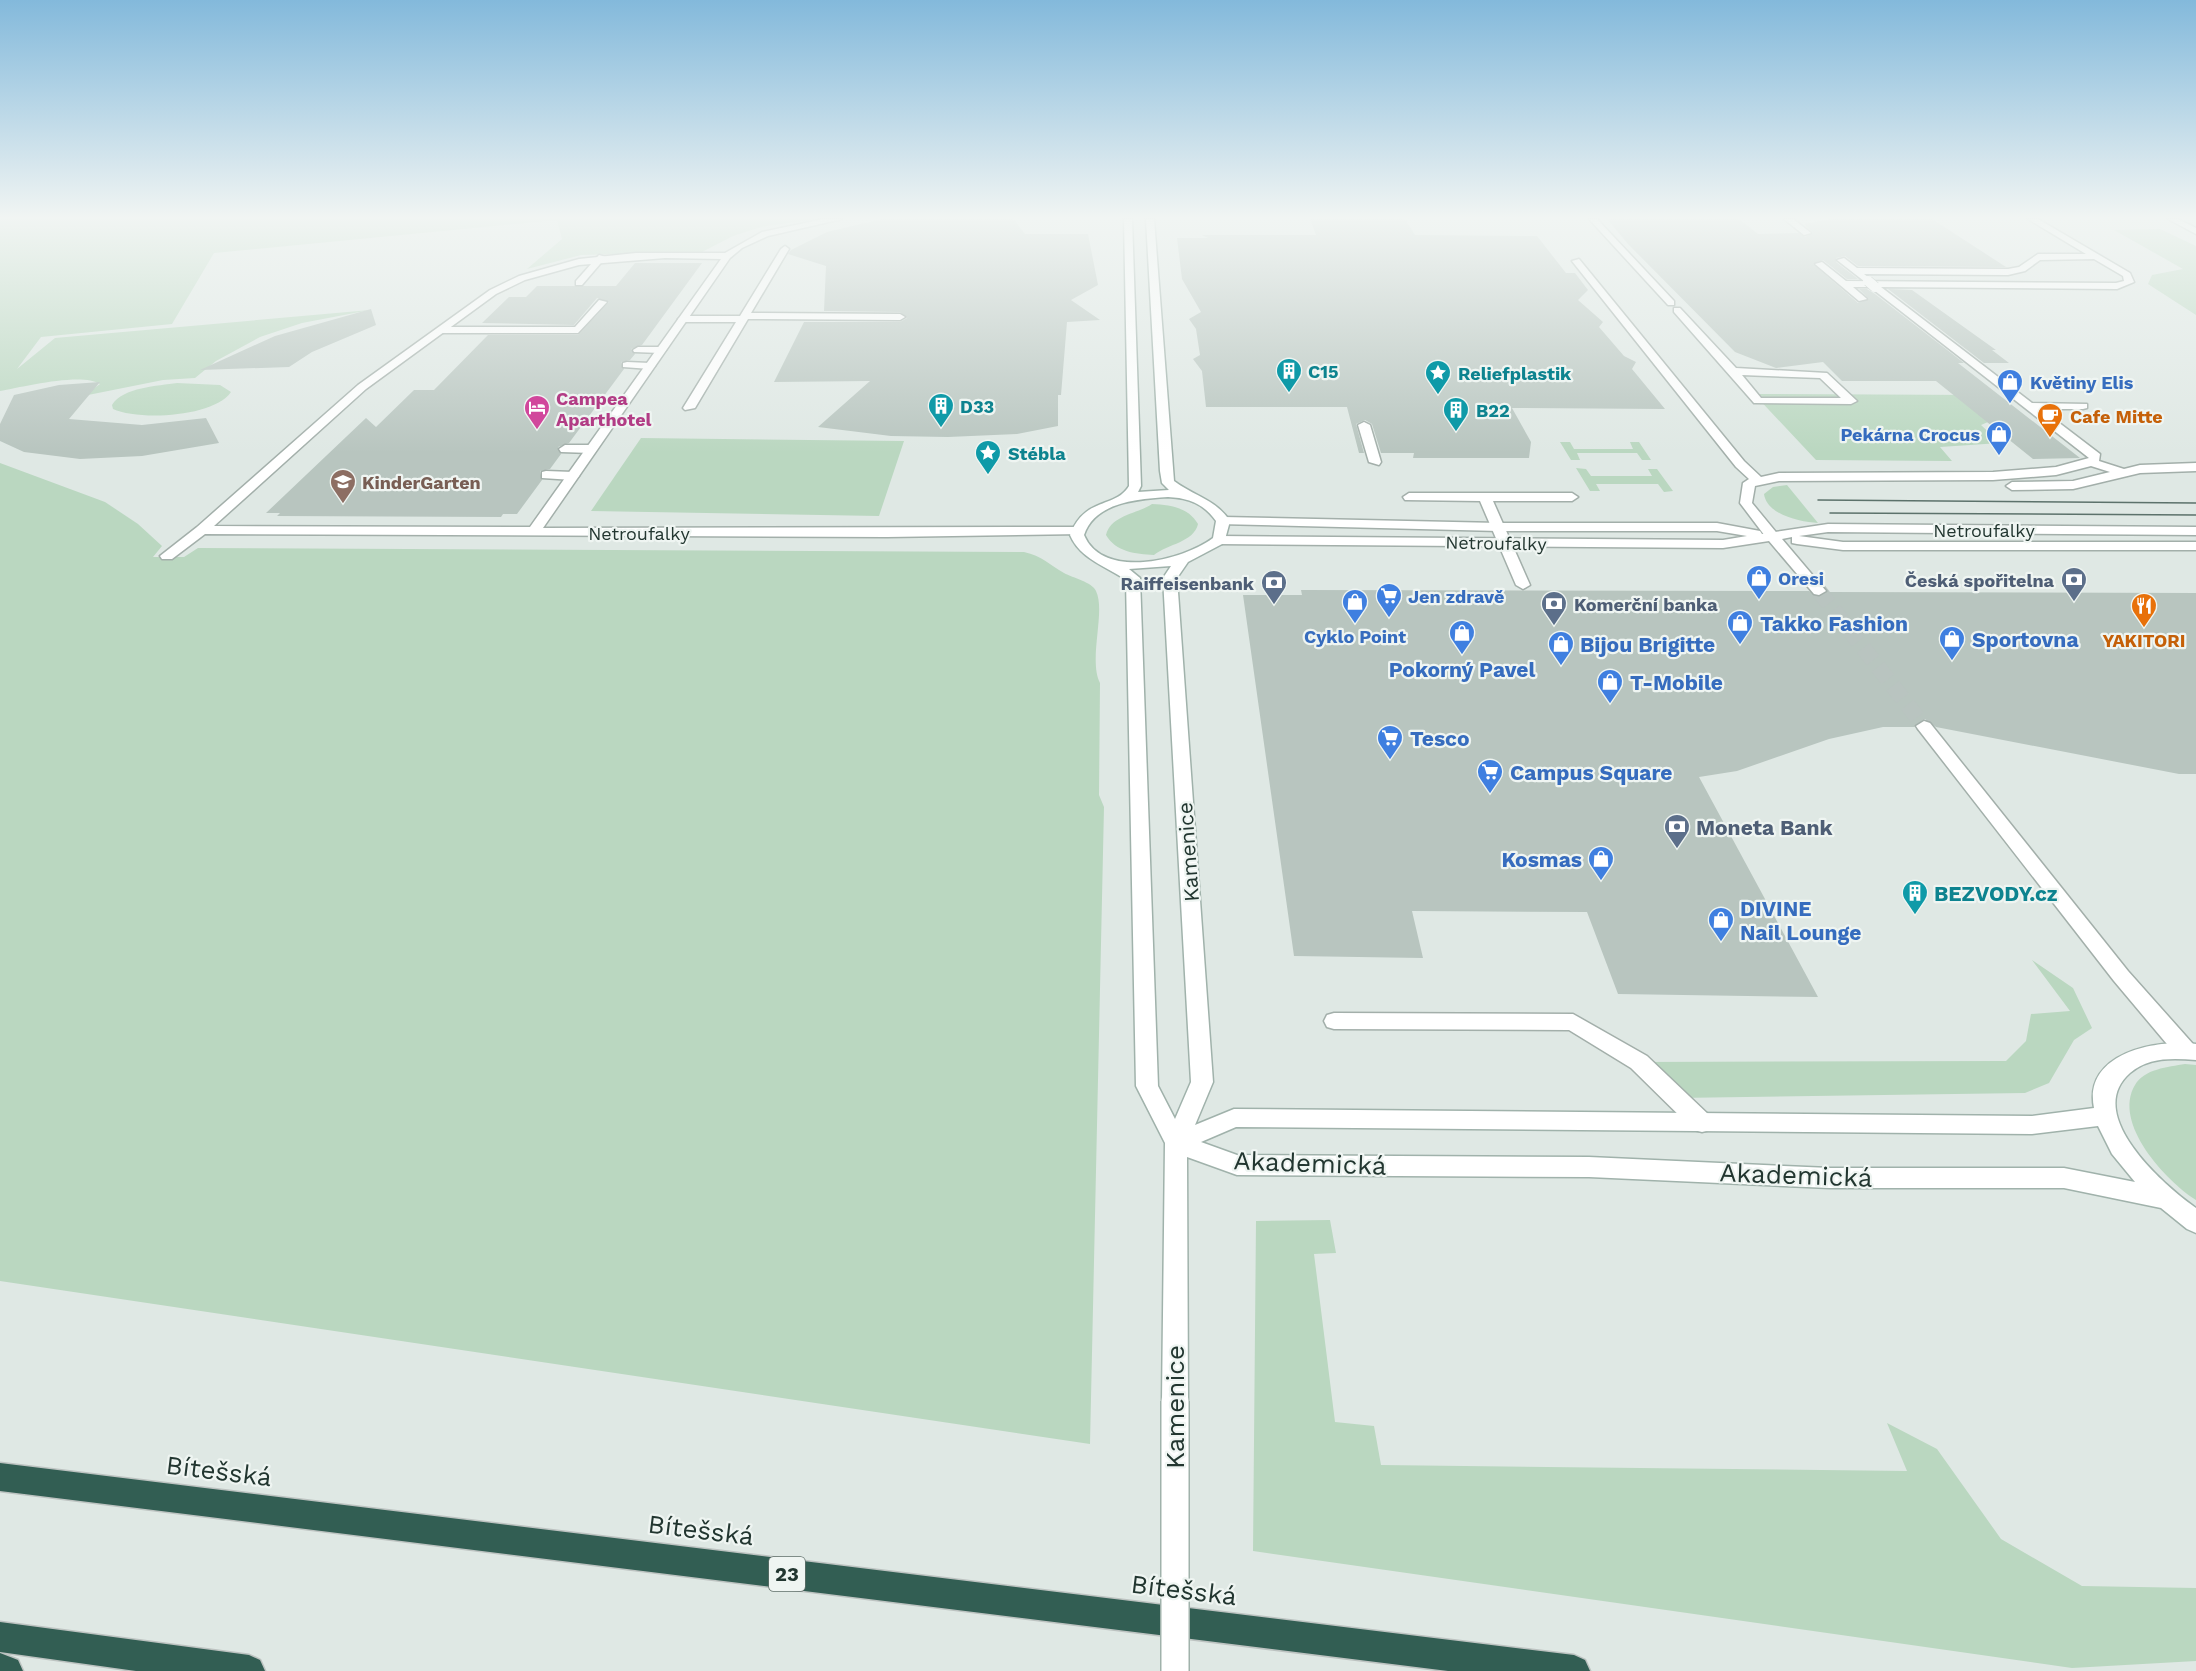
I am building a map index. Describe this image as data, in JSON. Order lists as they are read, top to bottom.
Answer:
{
  "streets": {
    "highway": ["Bítešská", "23"],
    "street": ["Netroufalky", "Kamenice", "Akademická"]
  },
  "crossings": [
    ["Netroufalky", "Kamenice"],
    ["Kamenice", "Akademická"]
  ],
  "places": {
    "building": [
      "C15",
      "D33",
      "B22",
      "BEZVODY.cz"
    ],
    "place": ["Reliefplastik", "Stébla"],
    "shop": [
      "Květiny Elis",
      "Pekárna Crocus",
      "Oresi",
      "Cyklo Point",
      "Takko Fashion",
      "Pokorný Pavel",
      "Sportovna",
      "Bijou Brigitte",
      "T-Mobile",
      "Kosmas",
      "DIVINE Nail Lounge"
    ],
    "hotel": ["Campea Aparthotel"],
    "cafe": ["Cafe Mitte"],
    "school or university": ["KinderGarten"],
    "bank": [
      "Česká spořitelna",
      "Raiffeisenbank",
      "Komerční banka",
      "Moneta Bank"
    ],
    "supermarket": ["Jen zdravě", "Tesco", "Campus Square"],
    "restaurant": ["YAKITORI"]
  }
}
